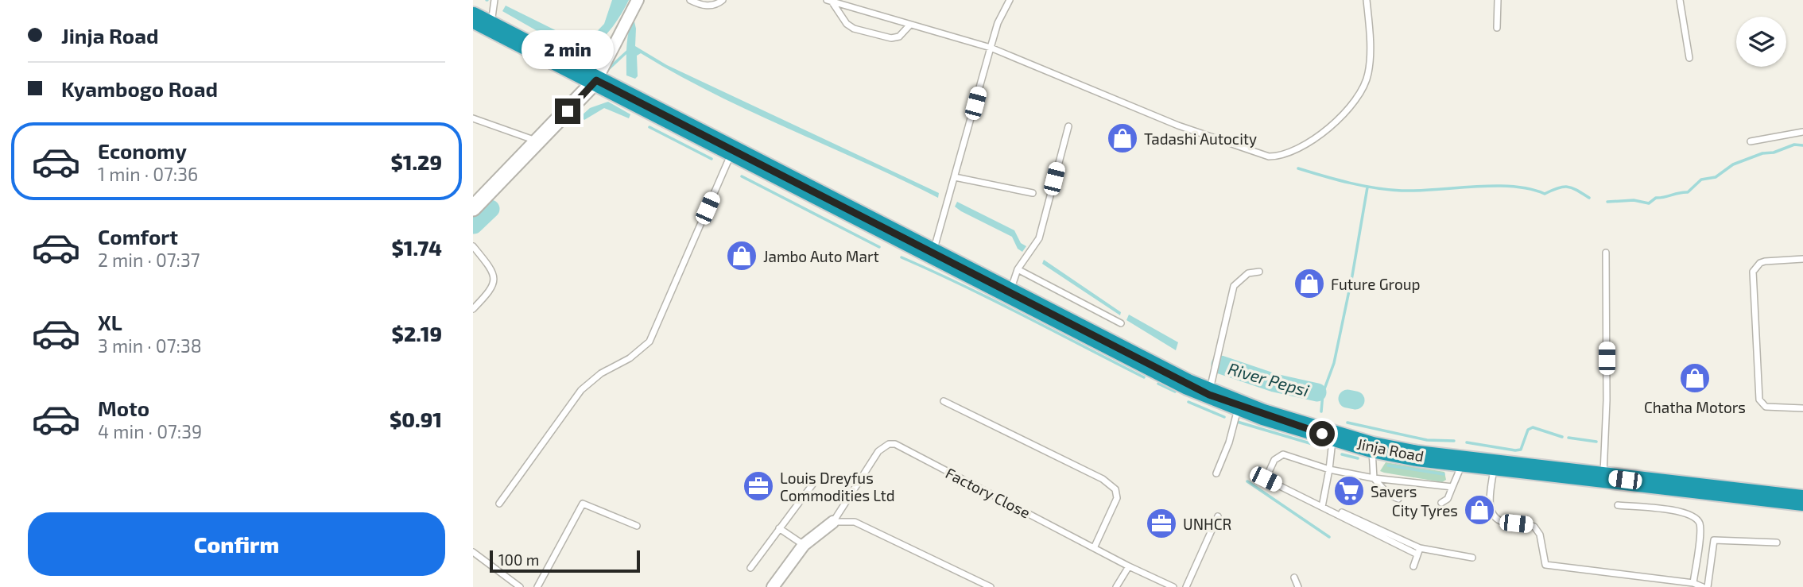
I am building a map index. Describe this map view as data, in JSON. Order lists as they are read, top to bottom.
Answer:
{
  "streets": {
    "highway": ["Jinja Road"],
    "lane": ["Factory Close"]
  },
  "water": ["River Pepsi"],
  "places": {
    "shop": [
      "Tadashi Autocity",
      "Jambo Auto Mart",
      "Future Group",
      "Chatha Motors",
      "City Tyres"
    ],
    "office": ["Louis Dreyfus Commodities Ltd", "UNHCR"],
    "supermarket": ["Savers"]
  },
  "scale_bar": "100 m",
  "page": {
    "banner": ["Jinja Road", "Kyambogo Road"],
    "bubble": "2 min",
    "list": [
      {
        "name": "Economy",
        "note": "1 min · 07:36",
        "value": "$1.29"
      },
      {
        "name": "Comfort",
        "note": "2 min · 07:37",
        "value": "$1.74"
      },
      {
        "name": "XL",
        "note": "3 min · 07:38",
        "value": "$2.19"
      },
      {
        "name": "Moto",
        "note": "4 min · 07:39",
        "value": "$0.91"
      }
    ],
    "buttons": "Confirm",
    "scale": "100 m"
  }
}
